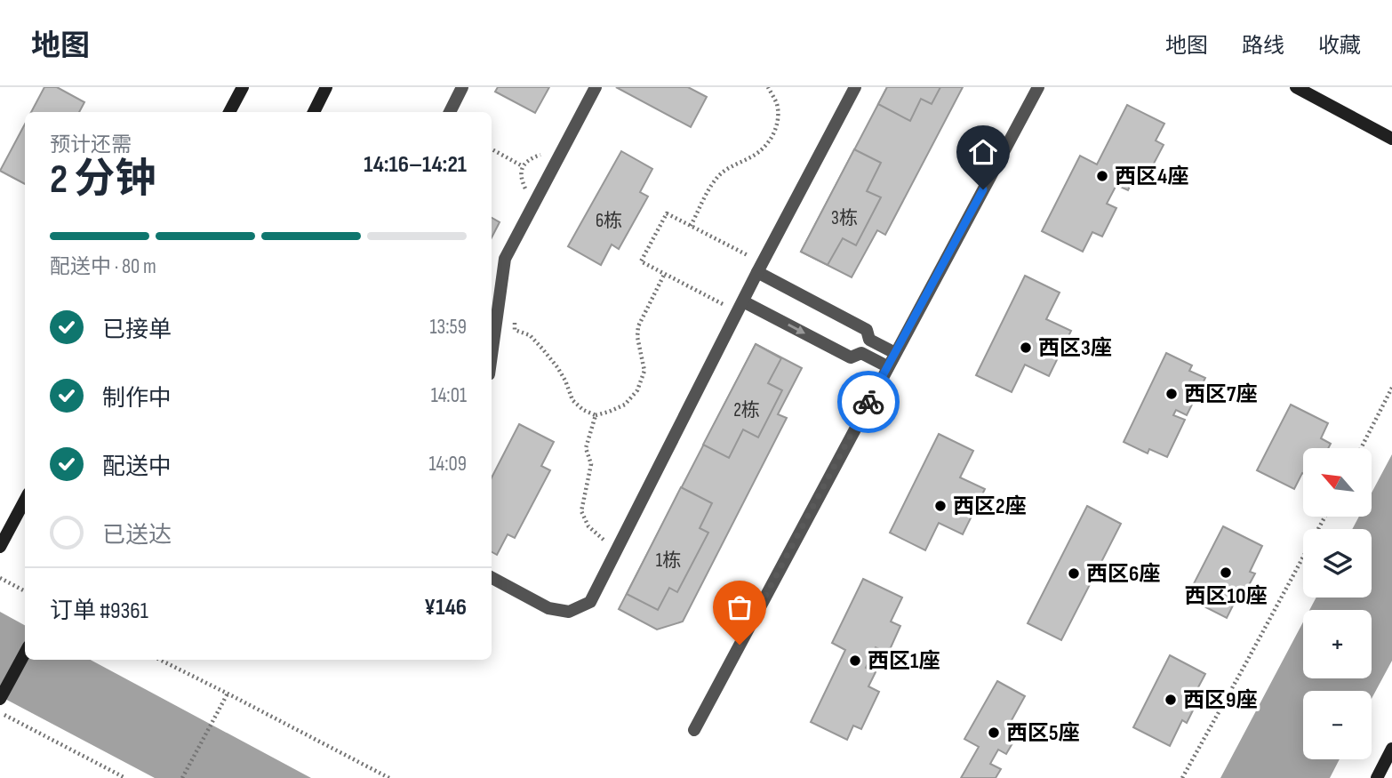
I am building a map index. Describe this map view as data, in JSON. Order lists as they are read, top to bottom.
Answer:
{
  "places": [
    "西区4座",
    "西区3座",
    "西区7座",
    "西区2座",
    "西区10座",
    "西区6座",
    "西区1座",
    "西区9座",
    "西区5座"
  ],
  "house_numbers": [
    "3栋",
    "6栋",
    "2栋",
    "1栋"
  ],
  "north": "top left",
  "page": {
    "header": "地图",
    "nav": ["地图", "路线", "收藏"],
    "heading": ["2 分钟", "预计还需", "14:16–14:21"],
    "panel": ["订单 #9361", "¥146"],
    "bar": "配送中 · 80 m",
    "list": [
      ["已接单", "13:59"],
      ["制作中", "14:01"],
      ["配送中", "14:09"],
      "已送达"
    ],
    "map_buttons": ["+", "−"]
  }
}
